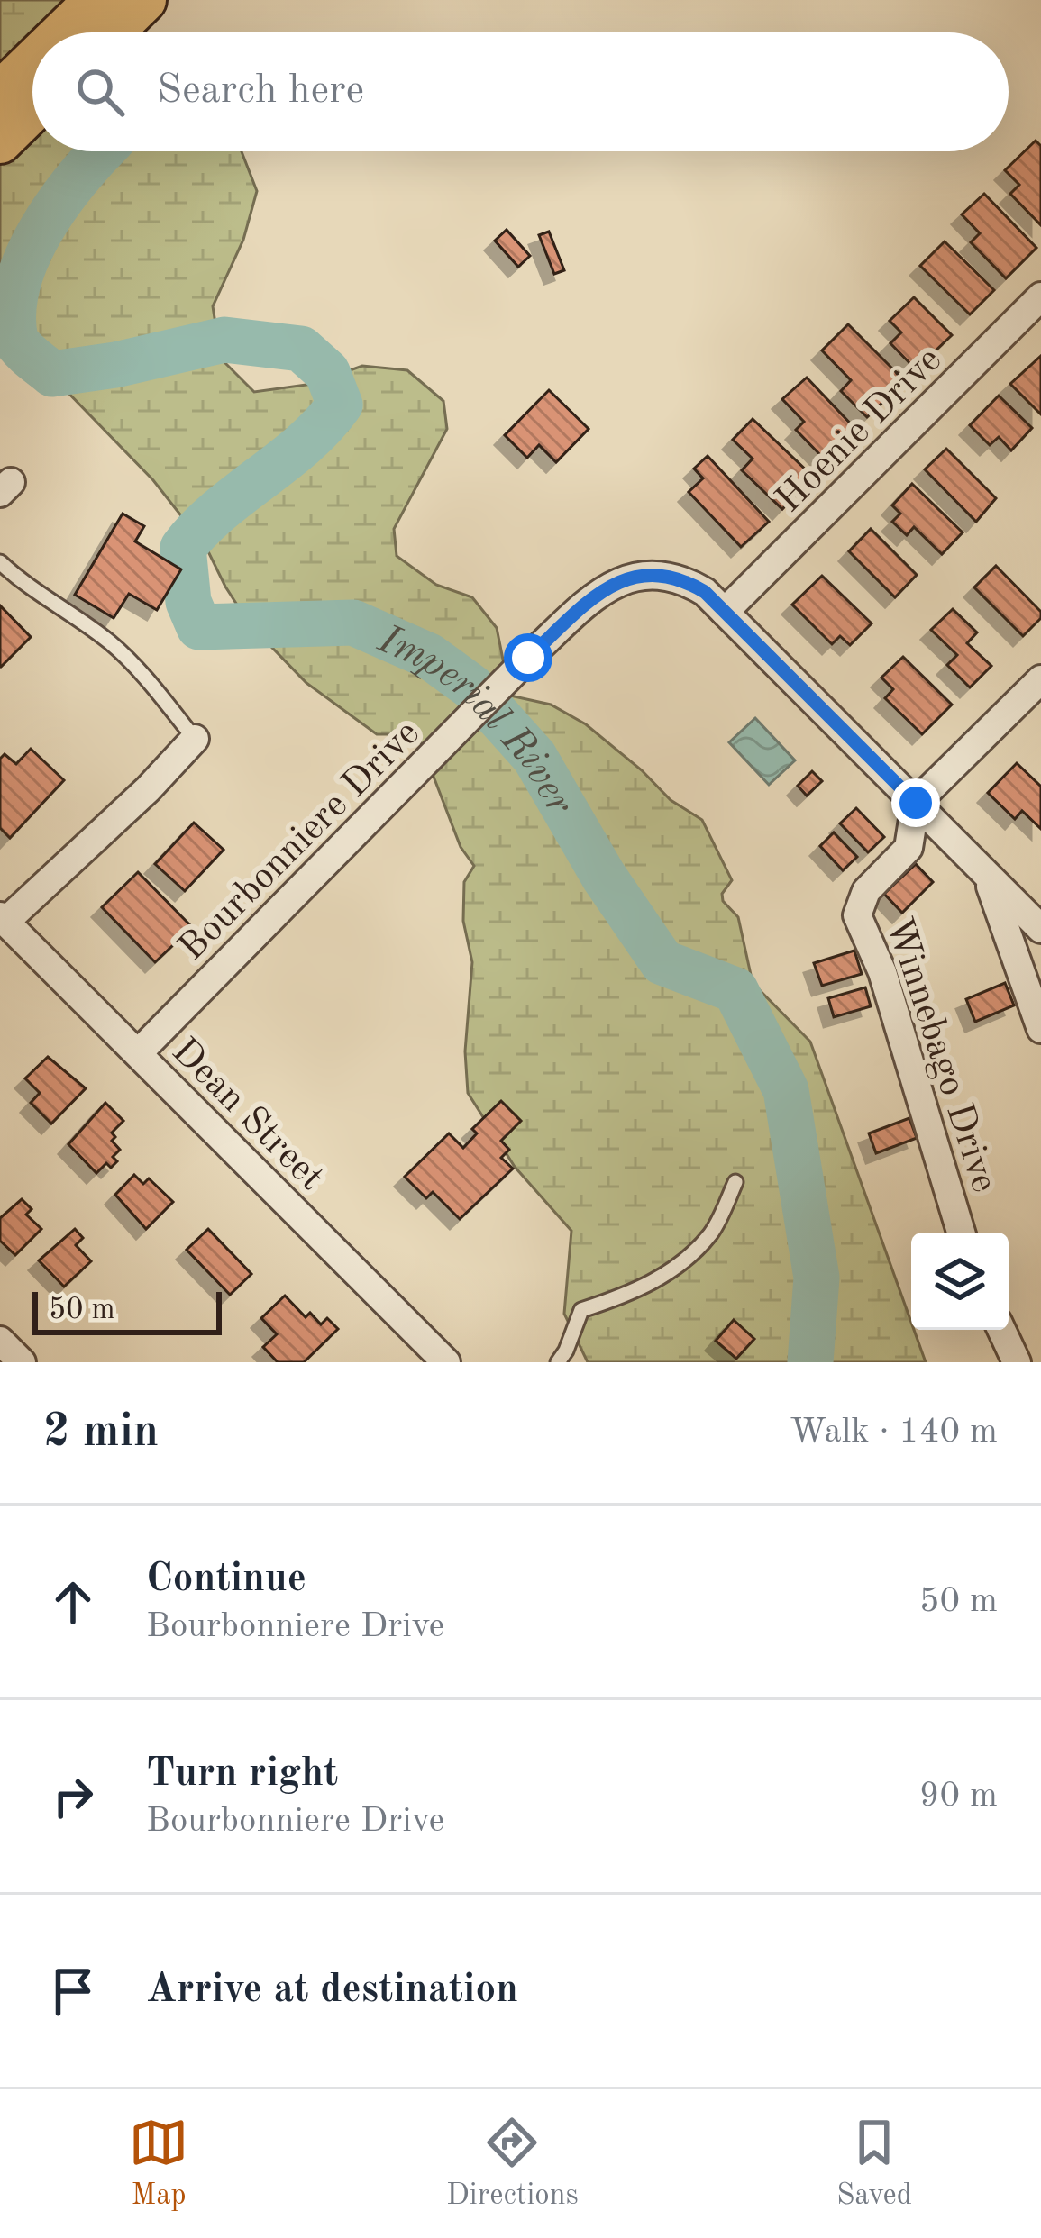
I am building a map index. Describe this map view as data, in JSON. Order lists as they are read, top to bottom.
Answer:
{
  "streets": {
    "street": [
      "Hoenie Drive",
      "Bourbonniere Drive",
      "Winnebago Drive",
      "Dean Street"
    ]
  },
  "crossings": [
    ["Hoenie Drive", "Bourbonniere Drive"],
    ["Bourbonniere Drive", "Winnebago Drive"],
    ["Bourbonniere Drive", "Dean Street"]
  ],
  "water": ["Imperial River"],
  "scale_bar": "50 m",
  "page": {
    "search": "Search here",
    "scale": "50 m",
    "heading": ["2 min", "Walk · 140 m"],
    "list": [
      ["Continue", "Bourbonniere Drive", "50 m"],
      ["Turn right", "Bourbonniere Drive", "90 m"],
      "Arrive at destination"
    ],
    "nav": ["Map", "Directions", "Saved"]
  }
}
